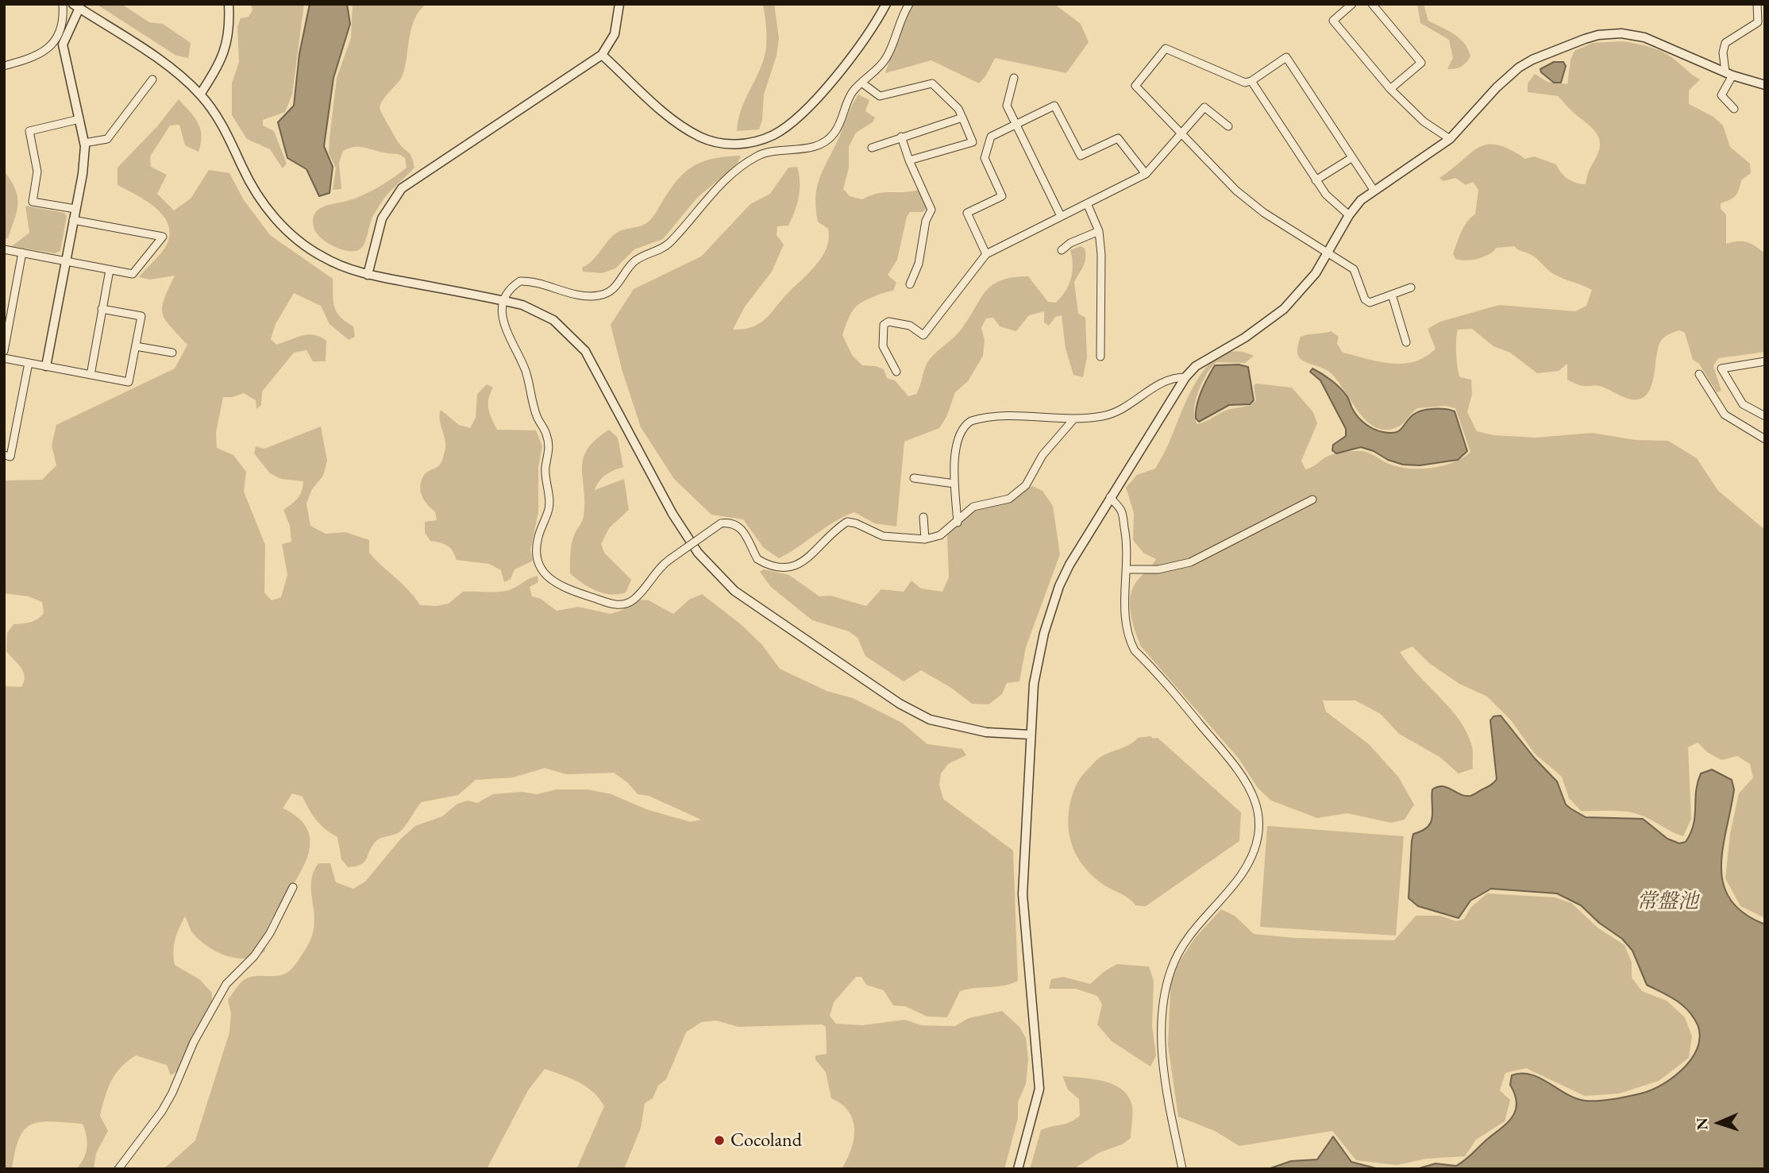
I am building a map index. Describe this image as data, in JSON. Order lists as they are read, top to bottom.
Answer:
{
  "water": ["常盤池"],
  "places": ["Cocoland"],
  "north": "left"
}
